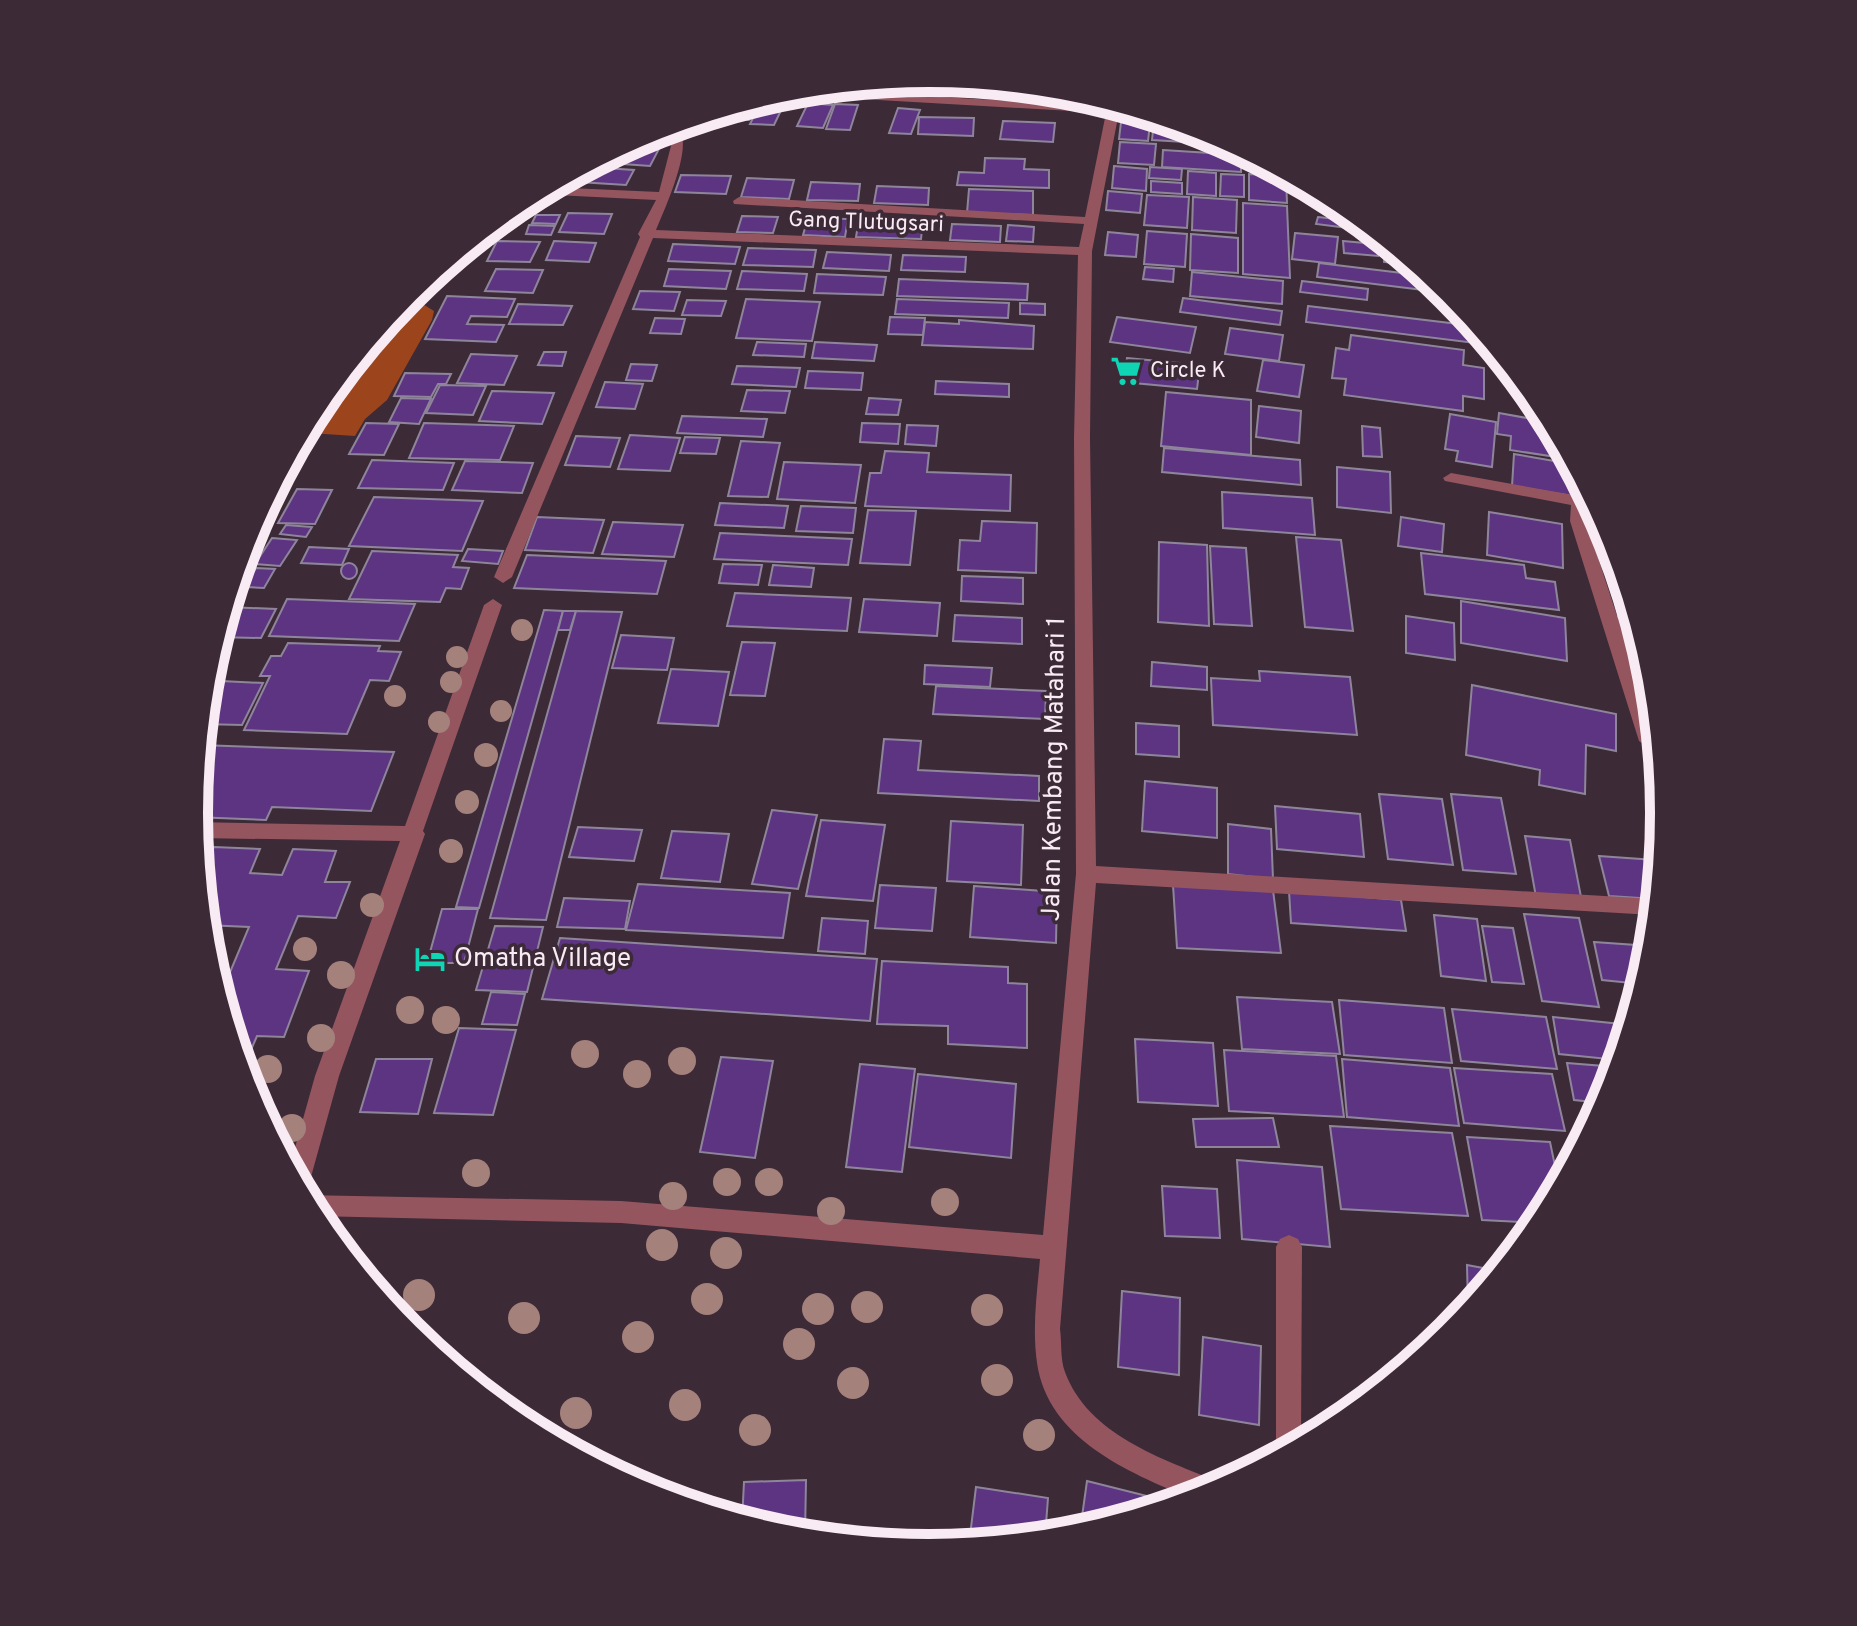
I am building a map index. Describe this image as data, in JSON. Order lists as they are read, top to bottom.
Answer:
{
  "streets": {
    "street": ["Gang Tlutugsari", "Jalan Kembang Matahari 1"]
  },
  "crossings": [
    ["Gang Tlutugsari", "Jalan Kembang Matahari 1"]
  ],
  "places": {
    "supermarket": ["Circle K"],
    "hotel": ["Omatha Village"]
  }
}
